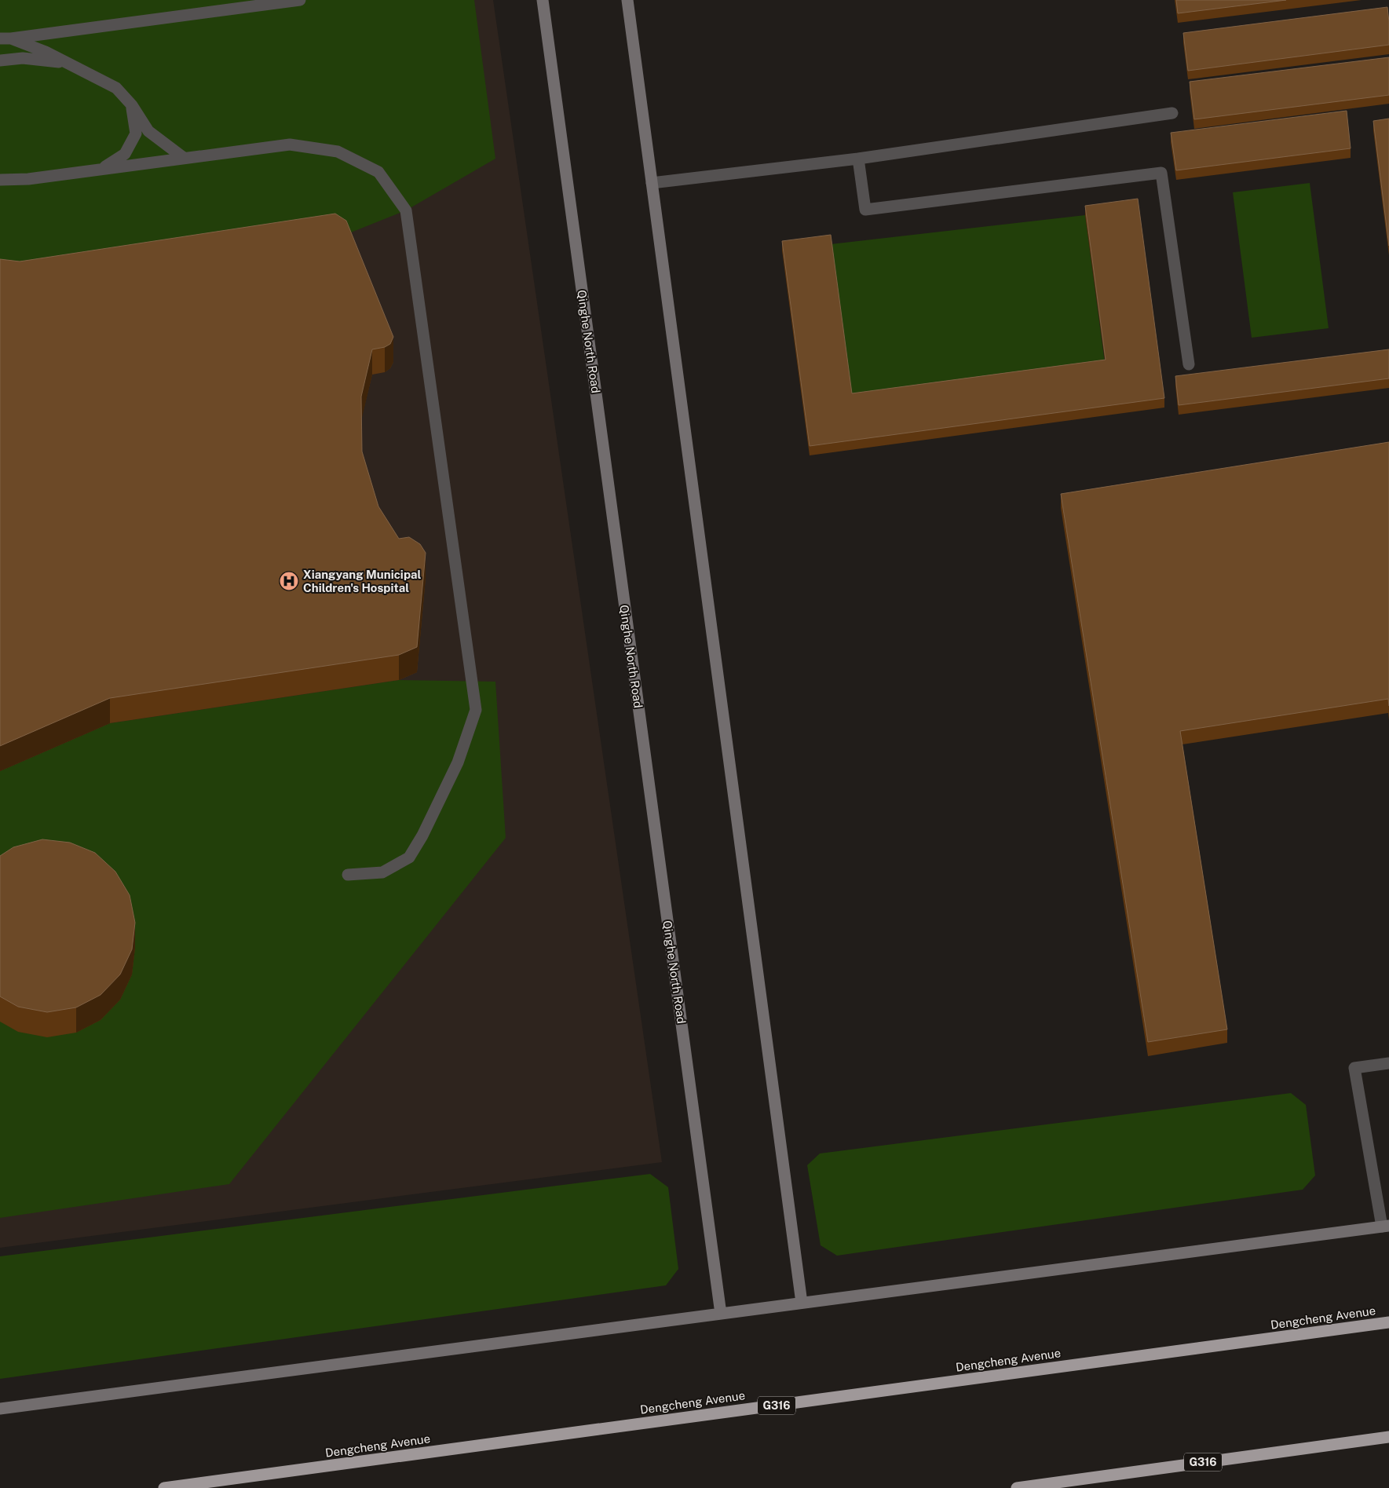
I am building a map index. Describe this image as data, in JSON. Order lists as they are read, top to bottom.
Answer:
{
  "streets": {
    "highway": ["Dengcheng Avenue", "G316"],
    "main road": ["Qinghe North Road"]
  },
  "places": {
    "hospital": ["Xiangyang Municipal Children's Hospital"]
  }
}
